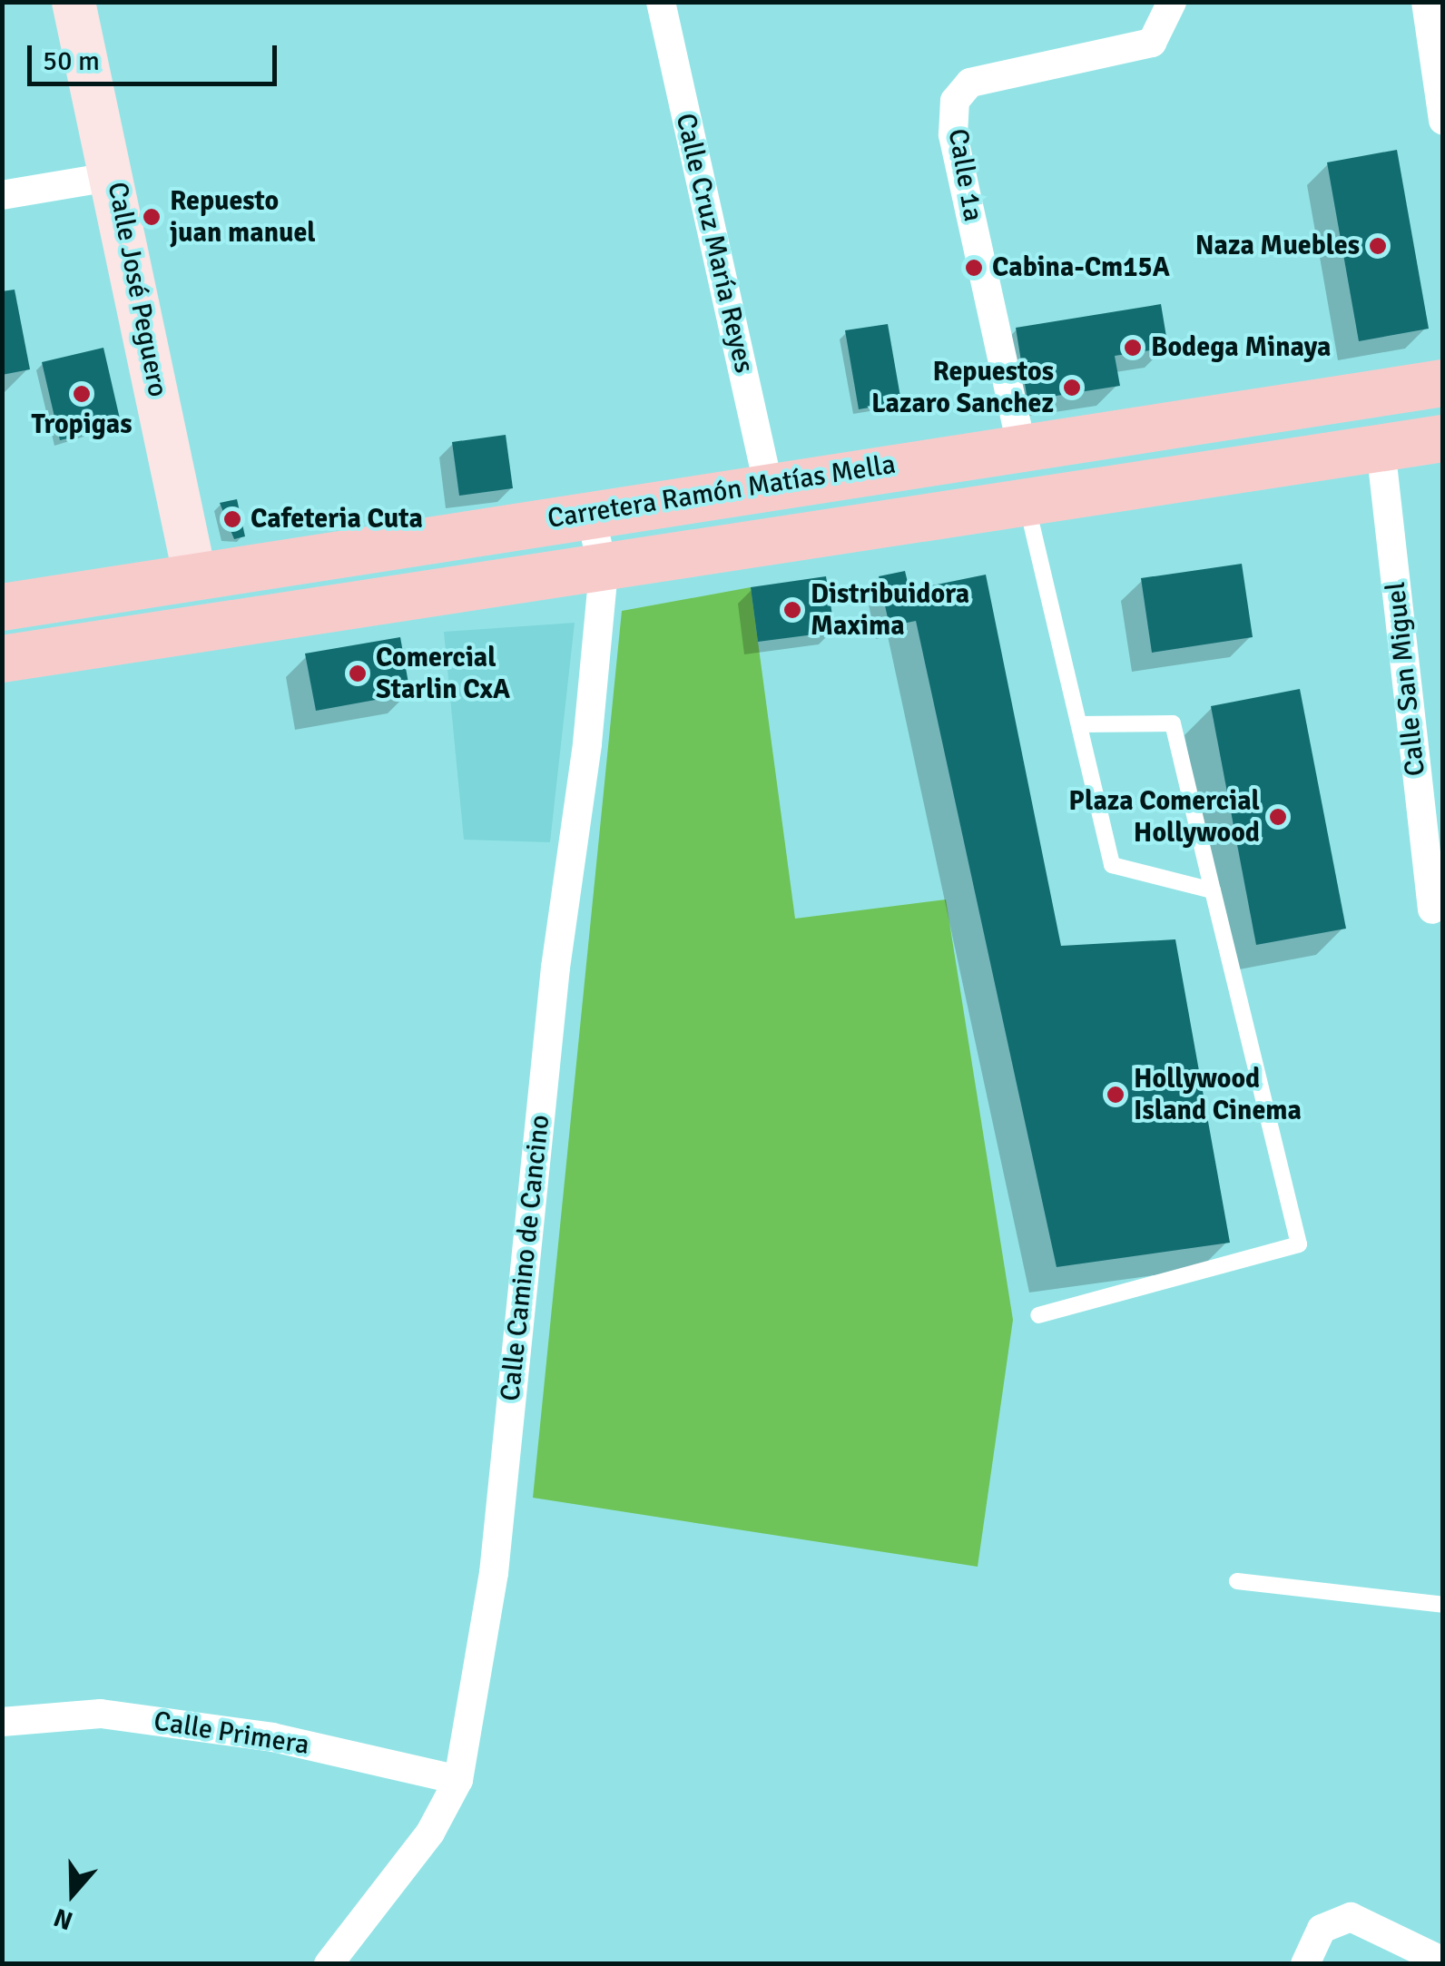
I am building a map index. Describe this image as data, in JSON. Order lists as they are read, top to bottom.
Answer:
{
  "streets": {
    "main road": ["Calle José Peguero", "Carretera Ramón Matías Mella"],
    "street": [
      "Calle 1a",
      "Calle Cruz María Reyes",
      "Calle San Miguel",
      "Calle Camino de Cancino",
      "Calle Primera"
    ]
  },
  "crossings": [
    ["Calle 1a", "Carretera Ramón Matías Mella"],
    ["Calle Cruz María Reyes", "Carretera Ramón Matías Mella"],
    ["Calle José Peguero", "Carretera Ramón Matías Mella"],
    ["Carretera Ramón Matías Mella", "Calle Camino de Cancino"],
    ["Calle Camino de Cancino", "Calle Primera"]
  ],
  "places": [
    "Repuesto juan manuel",
    "Naza Muebles",
    "Cabina-Cm15A",
    "Bodega Minaya",
    "Repuestos Lazaro Sanchez",
    "Tropigas",
    "Cafeteria Cuta",
    "Distribuidora Maxima",
    "Comercial Starlin CxA",
    "Plaza Comercial Hollywood",
    "Hollywood Island Cinema"
  ],
  "scale_bar": "50 m",
  "north": "bottom"
}
